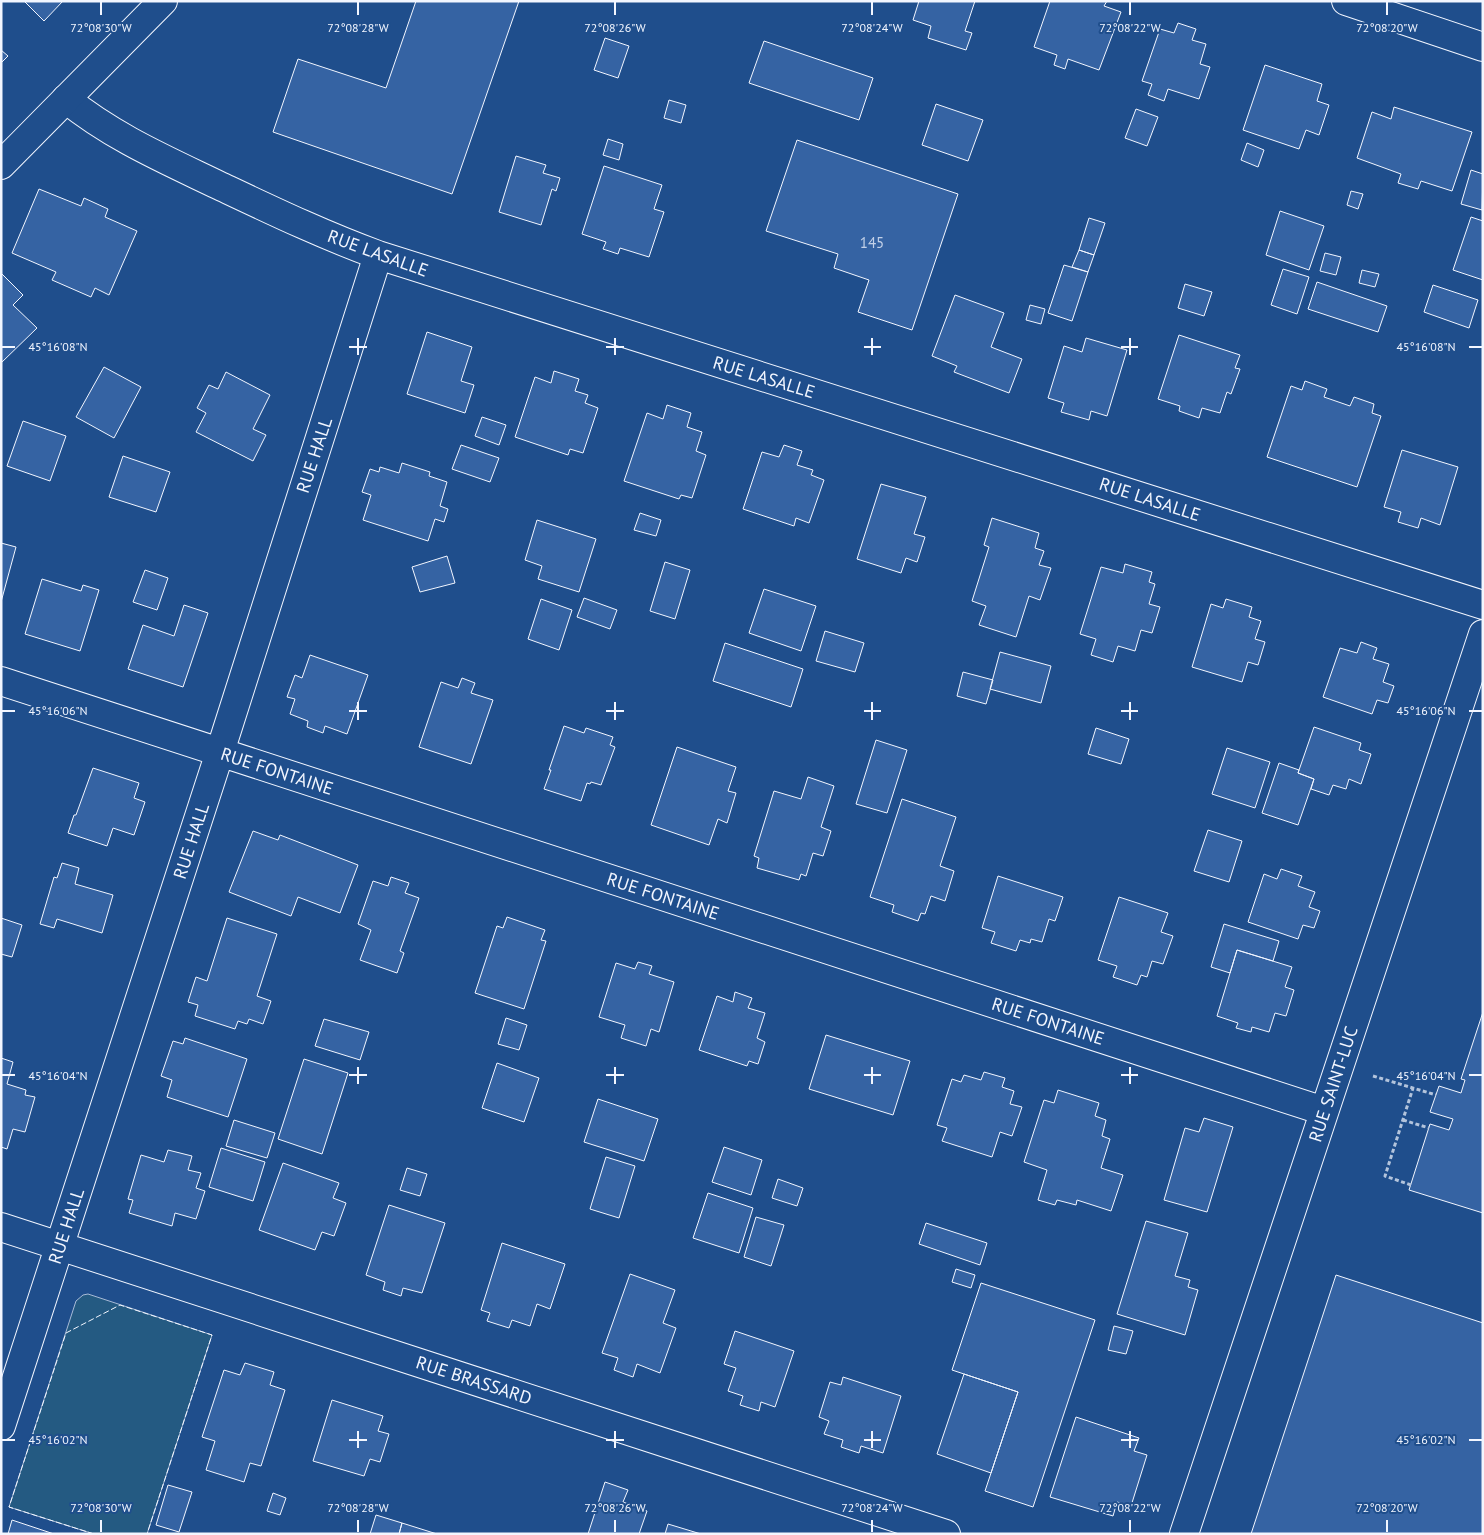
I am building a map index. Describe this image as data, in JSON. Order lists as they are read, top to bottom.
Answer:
{
  "streets": {
    "street": [
      "RUE LASALLE",
      "RUE HALL",
      "RUE FONTAINE",
      "RUE SAINT-LUC",
      "RUE BRASSARD"
    ]
  },
  "crossings": [
    ["RUE LASALLE", "RUE HALL"],
    ["RUE HALL", "RUE FONTAINE"],
    ["RUE HALL", "RUE BRASSARD"],
    ["RUE FONTAINE", "RUE SAINT-LUC"]
  ],
  "house_numbers": ["145"],
  "coordinates": [
    "72°08'30\"W",
    "72°08'28\"W",
    "72°08'26\"W",
    "72°08'24\"W",
    "72°08'22\"W",
    "72°08'20\"W",
    "45°16'08\"N",
    "45°16'06\"N",
    "45°16'04\"N",
    "45°16'02\"N"
  ]
}
